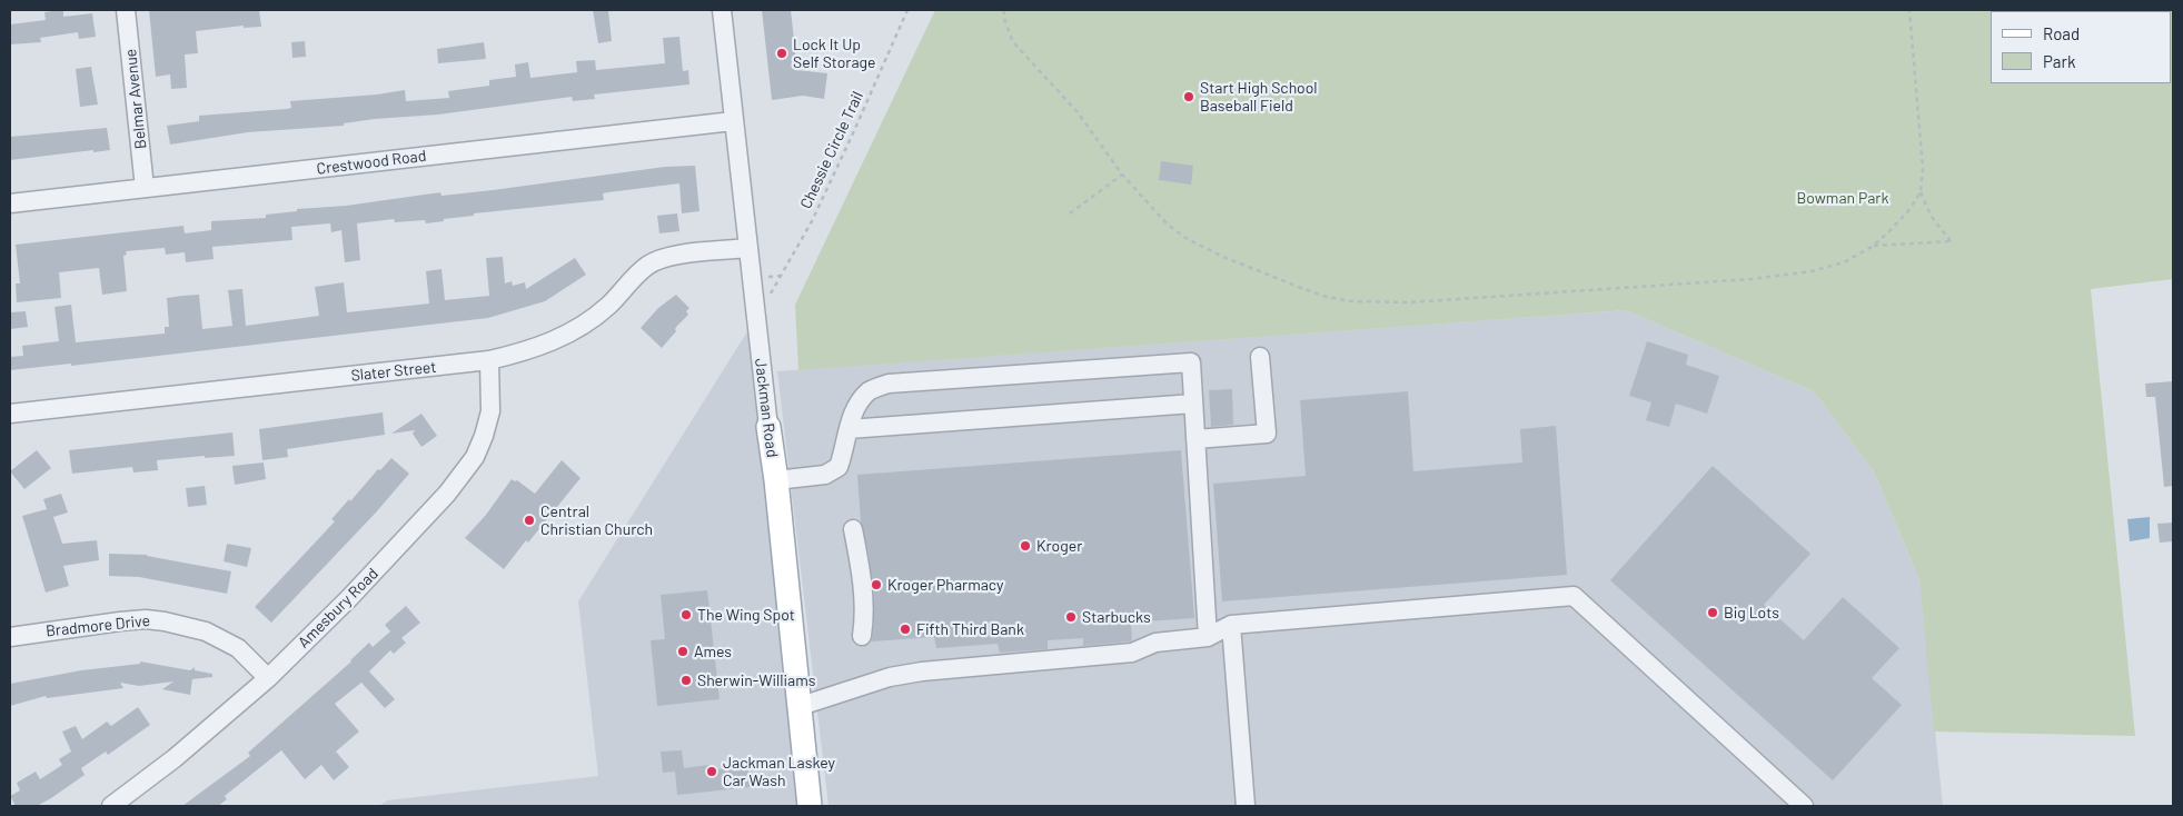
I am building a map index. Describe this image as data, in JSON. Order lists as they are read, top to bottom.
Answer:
{
  "streets": {
    "main road": ["Jackman Road"],
    "street": [
      "Belmar Avenue",
      "Crestwood Road",
      "Slater Street",
      "Amesbury Road",
      "Bradmore Drive"
    ],
    "path": ["Chessie Circle Trail"]
  },
  "crossings": [
    ["Belmar Avenue", "Crestwood Road"],
    ["Crestwood Road", "Jackman Road"],
    ["Slater Street", "Jackman Road"],
    ["Slater Street", "Amesbury Road"],
    ["Amesbury Road", "Bradmore Drive"]
  ],
  "parks": ["Bowman Park"],
  "places": [
    "Lock It Up Self Storage",
    "Start High School Baseball Field",
    "Central Christian Church",
    "Kroger",
    "Kroger Pharmacy",
    "Big Lots",
    "The Wing Spot",
    "Starbucks",
    "Fifth Third Bank",
    "Ames",
    "Sherwin-Williams",
    "Jackman Laskey Car Wash"
  ],
  "legend": ["Road", "Park"]
}
